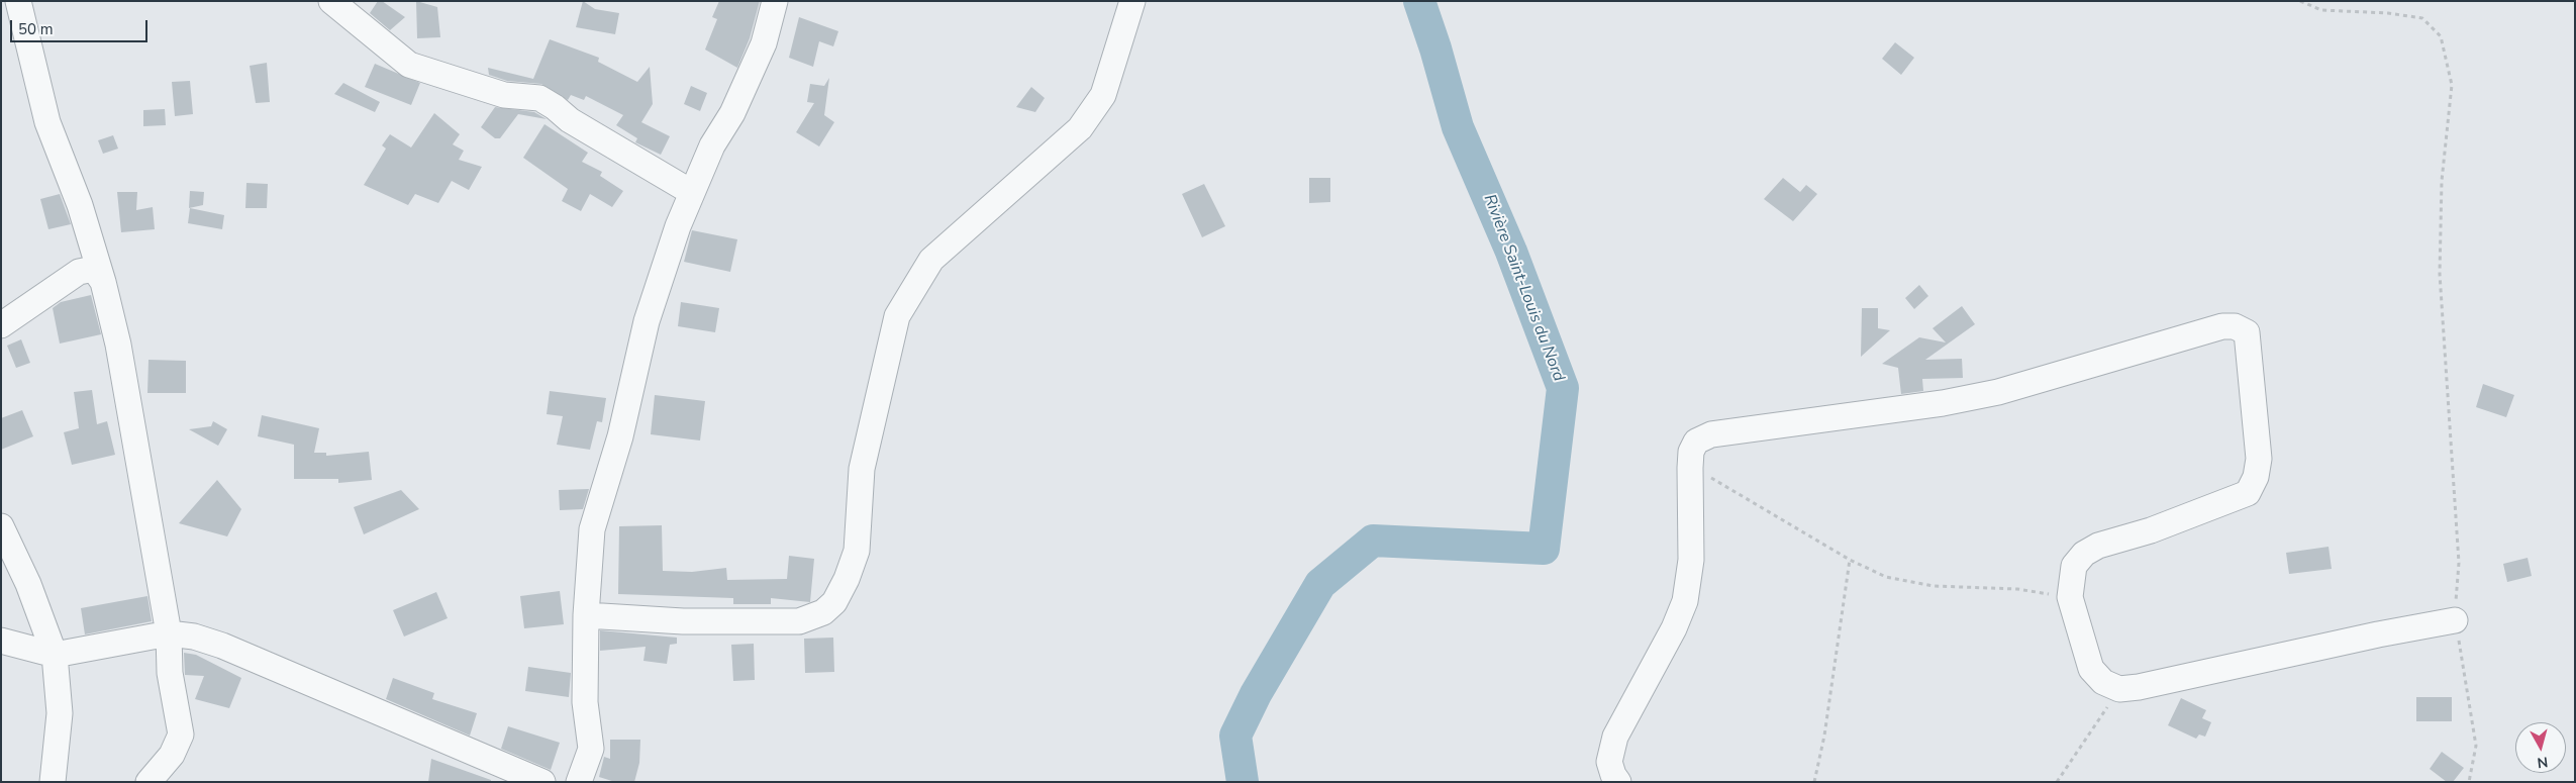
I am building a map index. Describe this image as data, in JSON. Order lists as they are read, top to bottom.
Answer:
{
  "water": ["Rivière Saint-Louis du Nord"],
  "scale_bar": "50 m",
  "north": "bottom"
}
